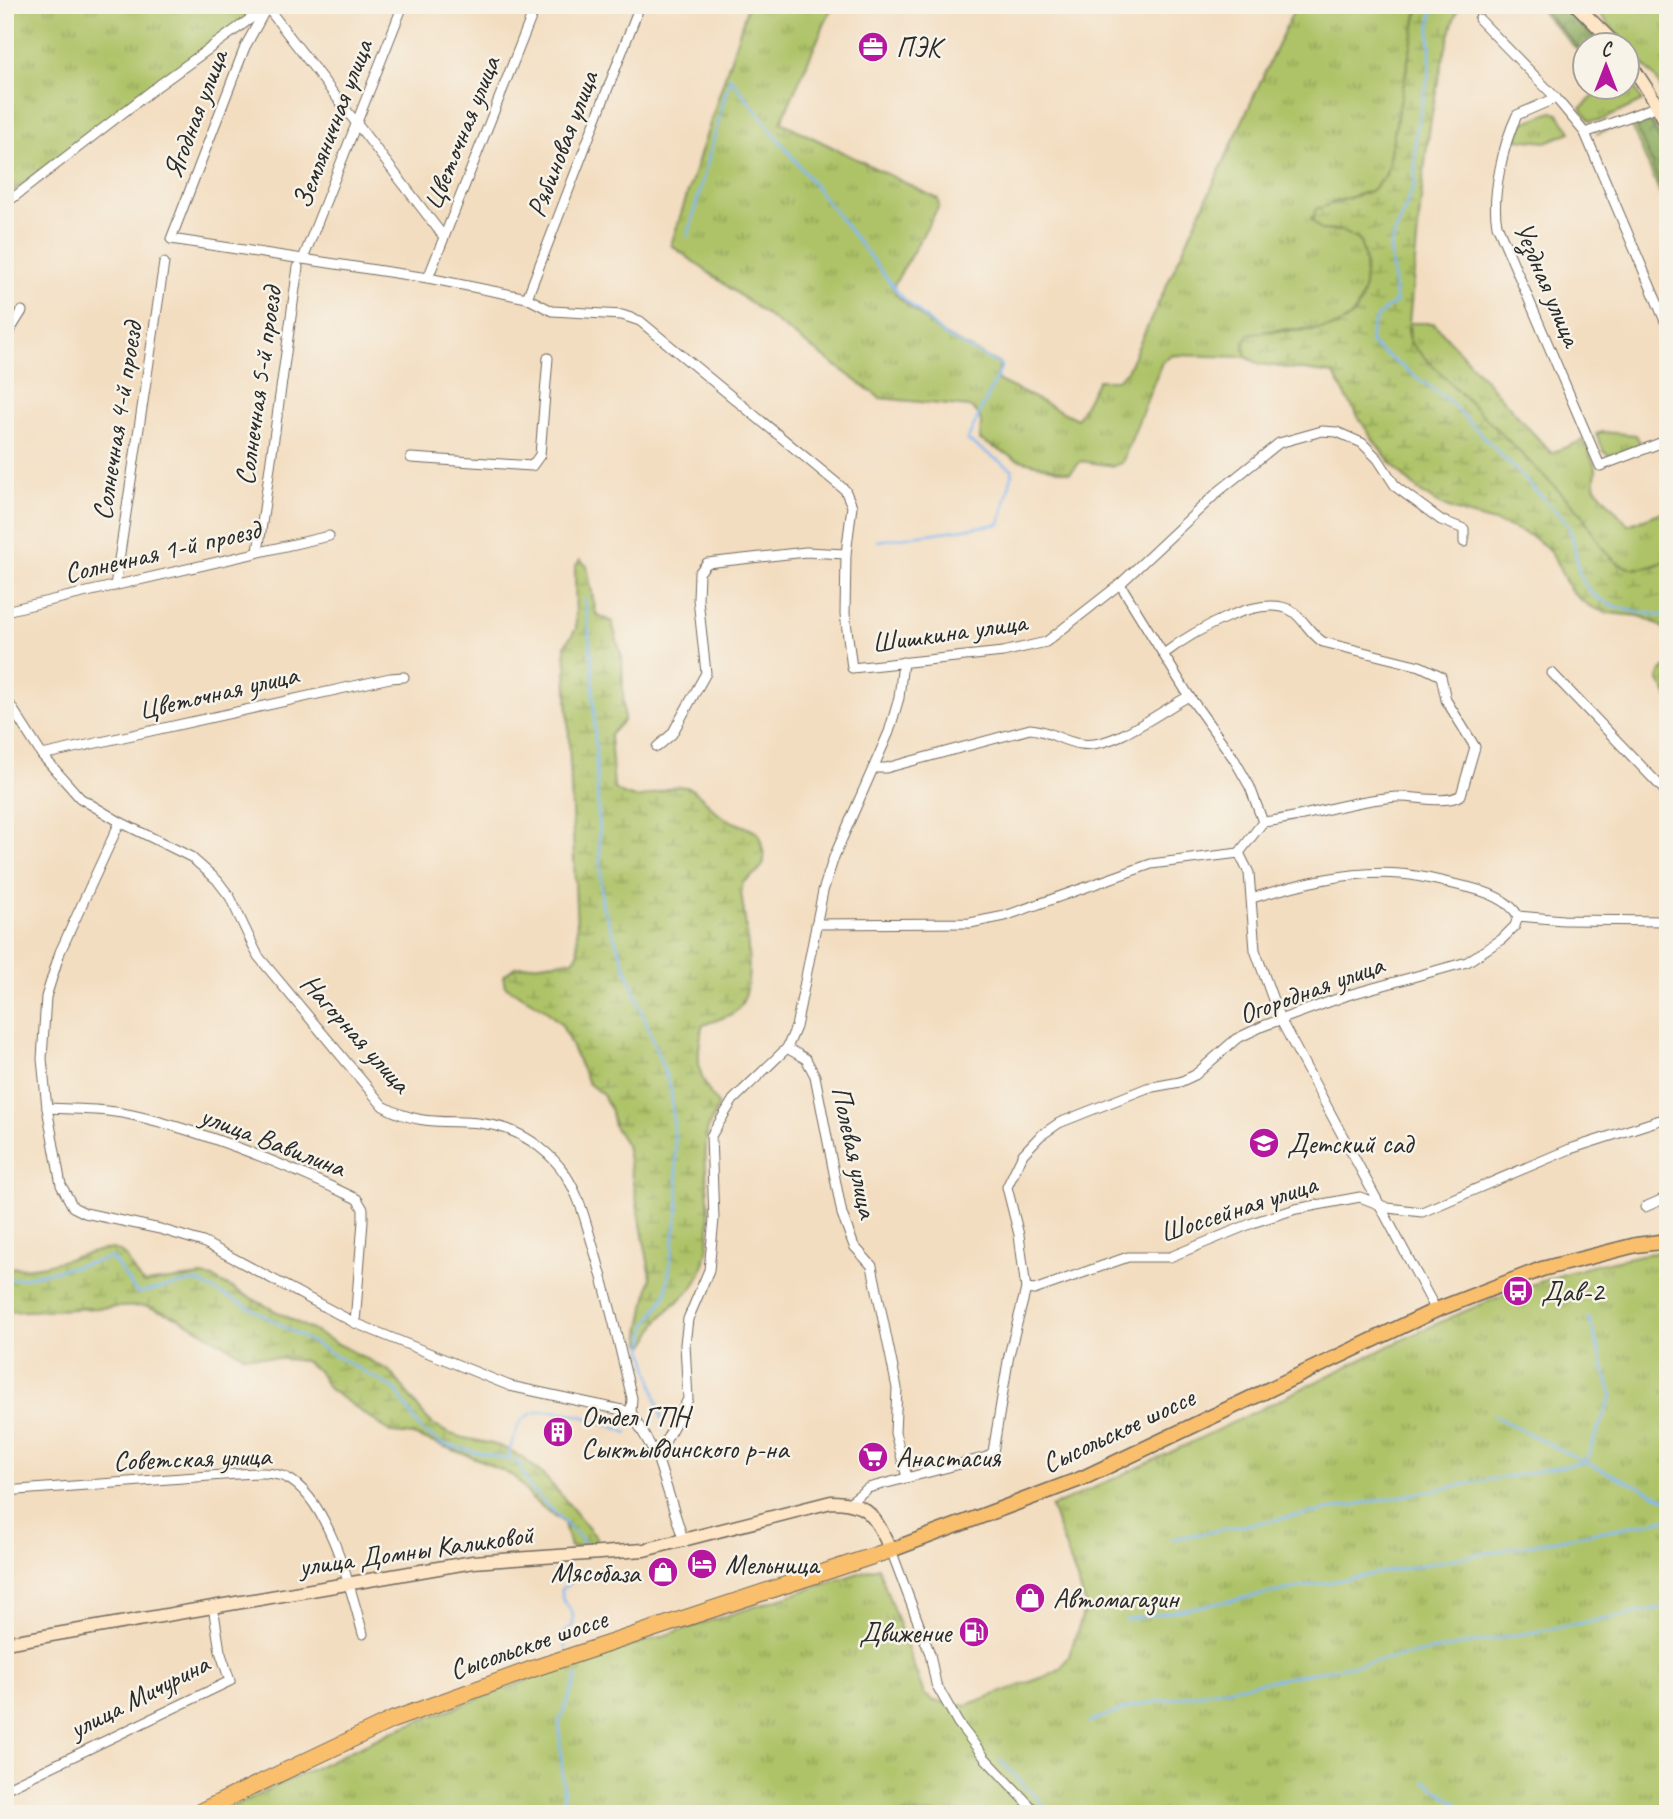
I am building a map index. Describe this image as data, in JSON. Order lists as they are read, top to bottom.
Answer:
{
  "streets": {
    "highway": ["Сысольское шоссе"],
    "main road": ["улица Домны Каликовой"],
    "street": [
      "Ягодная улица",
      "Земляничная улица",
      "Цветочная улица",
      "Рябиновая улица",
      "Уездная улица",
      "Солнечная 5-й проезд",
      "Солнечная 4-й проезд",
      "Солнечная 1-й проезд",
      "Шишкина улица",
      "Огородная улица",
      "Нагорная улица",
      "улица Вавилина",
      "Полевая улица",
      "Шоссейная улица",
      "Советская улица",
      "улица Мичурина"
    ]
  },
  "crossings": [
    ["Ягодная улица", "Шишкина улица"],
    ["Земляничная улица", "Солнечная 5-й проезд"],
    ["Земляничная улица", "Шишкина улица"],
    ["Цветочная улица", "Шишкина улица"],
    ["Цветочная улица", "Нагорная улица"],
    ["Рябиновая улица", "Шишкина улица"],
    ["Солнечная 5-й проезд", "Солнечная 1-й проезд"],
    ["Солнечная 5-й проезд", "Шишкина улица"],
    ["Солнечная 4-й проезд", "Солнечная 1-й проезд"],
    ["Огородная улица", "Полевая улица"],
    ["Огородная улица", "Шоссейная улица"],
    ["Огородная улица", "улица Домны Каликовой"],
    ["Нагорная улица", "улица Домны Каликовой"],
    ["Советская улица", "улица Домны Каликовой"],
    ["улица Домны Каликовой", "улица Мичурина"]
  ],
  "places": {
    "office": ["ПЭК"],
    "school or university": ["Детский сад"],
    "bus stop": ["Дав-2"],
    "building": ["Отдел ГПН Сыктывдинского р-на"],
    "supermarket": ["Анастасия"],
    "hotel": ["Мельница"],
    "shop": ["Мясобаза", "Автомагазин"],
    "fuel station": ["Движение"]
  },
  "north": "top"
}
